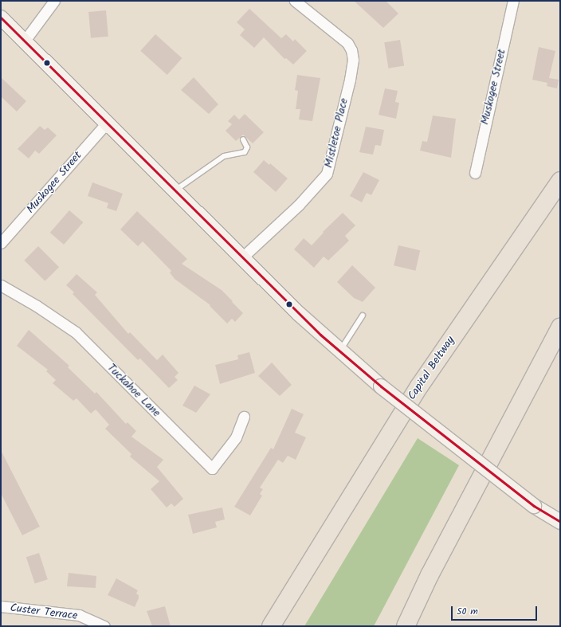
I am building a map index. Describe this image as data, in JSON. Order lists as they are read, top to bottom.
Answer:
{
  "streets": {
    "highway": ["Capital Beltway"],
    "street": [
      "Muskogee Street",
      "Mistletoe Place",
      "Tuckahoe Lane",
      "Custer Terrace"
    ]
  },
  "scale_bar": "50 m"
}
